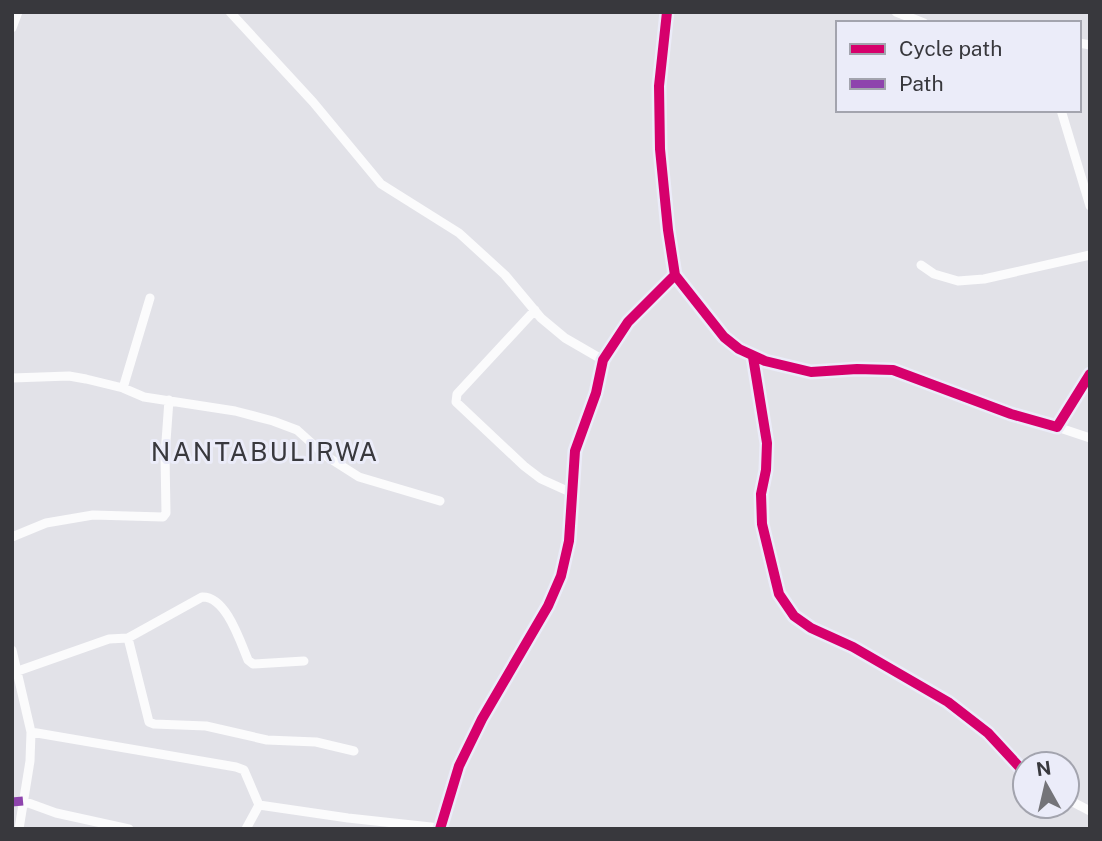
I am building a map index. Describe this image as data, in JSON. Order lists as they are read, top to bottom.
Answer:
{
  "districts": ["NANTABULIRWA"],
  "legend": ["Cycle path", "Path"],
  "north": "top"
}
